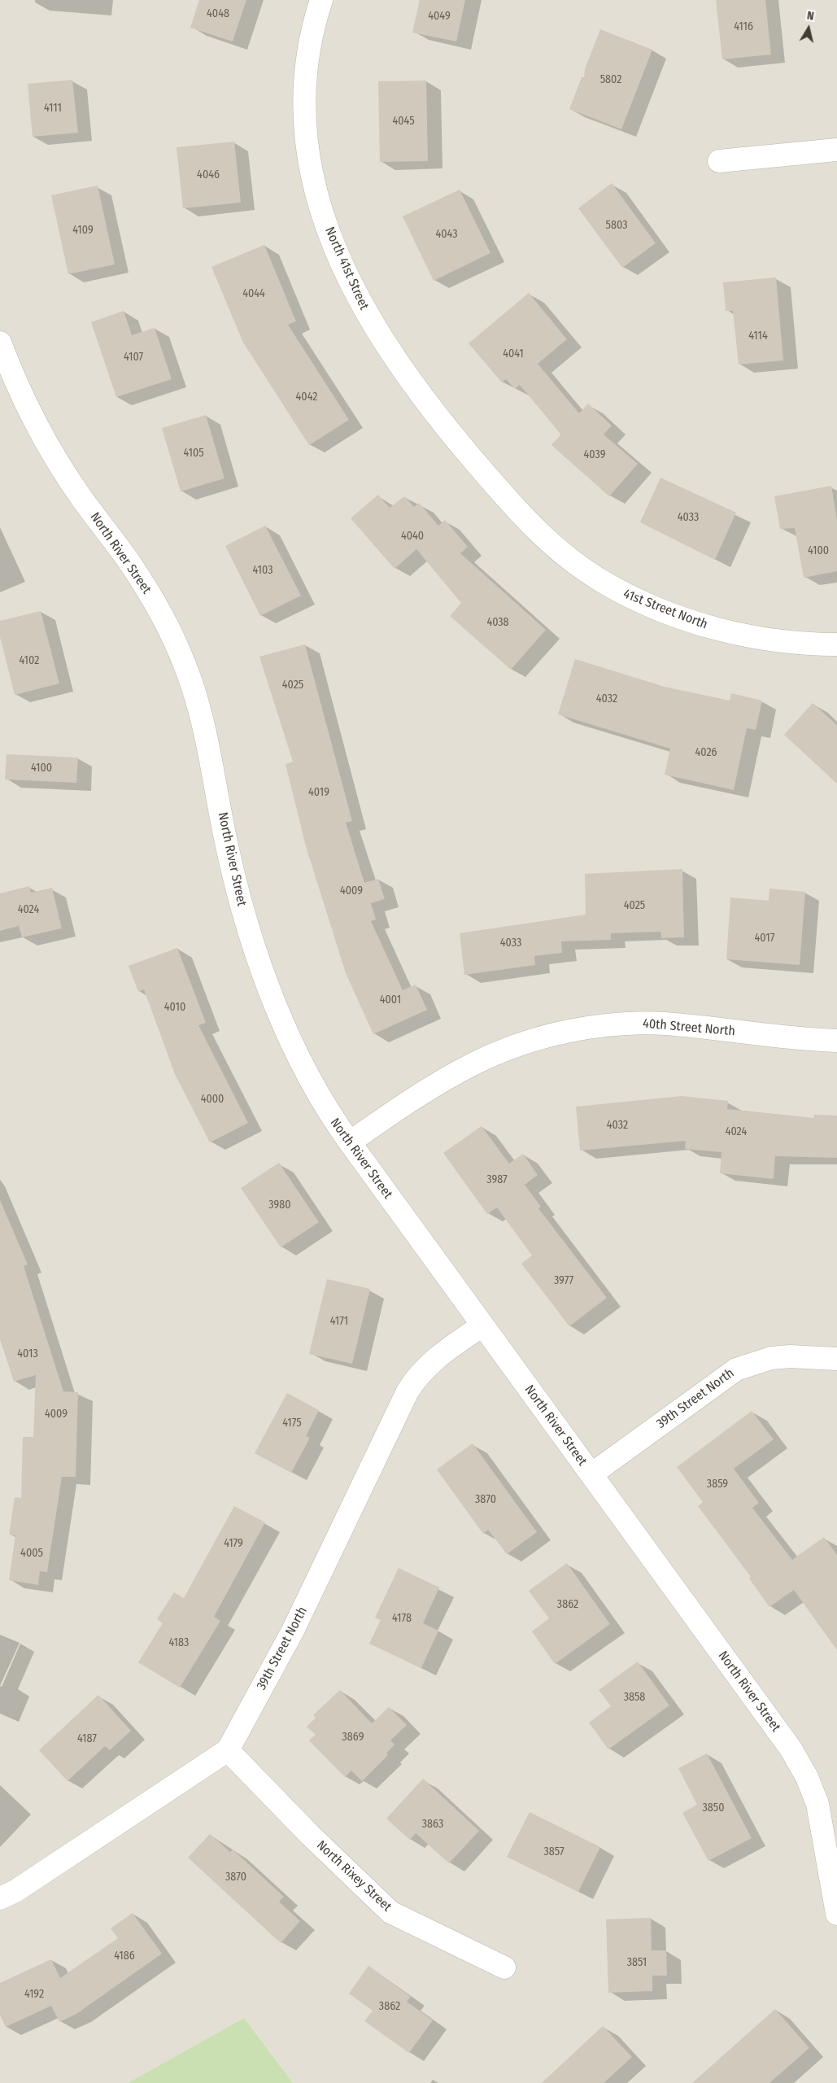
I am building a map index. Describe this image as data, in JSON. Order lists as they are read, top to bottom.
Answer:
{
  "streets": {
    "street": [
      "North 41st Street",
      "North River Street",
      "41st Street North",
      "40th Street North",
      "39th Street North",
      "North Rixey Street"
    ]
  },
  "crossings": [
    ["North 41st Street", "41st Street North"],
    ["North River Street", "40th Street North"],
    ["North River Street", "39th Street North"],
    ["39th Street North", "North Rixey Street"]
  ],
  "house_numbers": [
    "4048",
    "4049",
    "4116",
    "5802",
    "4111",
    "4045",
    "4046",
    "5803",
    "4109",
    "4043",
    "4044",
    "4114",
    "4041",
    "4107",
    "4042",
    "4105",
    "4039",
    "4033",
    "4040",
    "4100",
    "4103",
    "4038",
    "4102",
    "4025",
    "4032",
    "4026",
    "4100",
    "4019",
    "4009",
    "4025",
    "4024",
    "4017",
    "4033",
    "4001",
    "4010",
    "4000",
    "4032",
    "4024",
    "3987",
    "3980",
    "3977",
    "4171",
    "4013",
    "4009",
    "4175",
    "3859",
    "3870",
    "4179",
    "4005",
    "3862",
    "4178",
    "4183",
    "3858",
    "3869",
    "4187",
    "3850",
    "3863",
    "3857",
    "3870",
    "4186",
    "3851",
    "4192",
    "3862"
  ],
  "north": "top"
}
